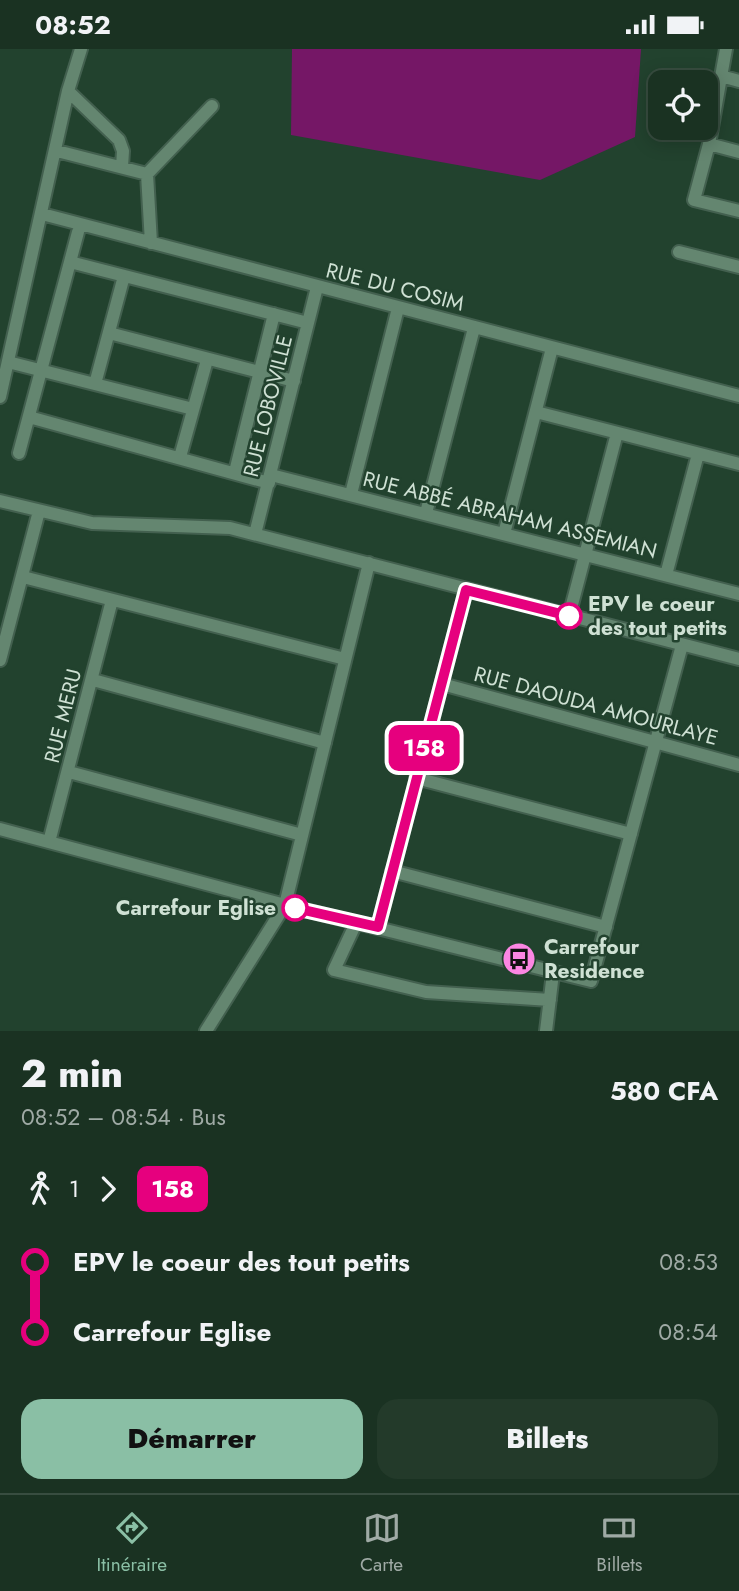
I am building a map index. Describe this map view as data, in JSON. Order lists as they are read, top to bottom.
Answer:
{
  "streets": {
    "street": [
      "RUE DU COSIM",
      "RUE LOBOVILLE",
      "RUE ABBÉ ABRAHAM ASSEMIAN",
      "RUE DAOUDA AMOURLAYE",
      "RUE MERU"
    ]
  },
  "crossings": [
    ["RUE DU COSIM", "RUE LOBOVILLE"],
    ["RUE LOBOVILLE", "RUE ABBÉ ABRAHAM ASSEMIAN"]
  ],
  "places": {
    "other": ["EPV le coeur des tout petits", "Carrefour Eglise"],
    "bus stop": ["Carrefour Residence"]
  },
  "lines": ["bus line 158"],
  "page": {
    "status": "08:52",
    "on_map": "158",
    "heading": ["2 min", "08:52 – 08:54 · Bus", "580 CFA"],
    "legs": ["1", "158"],
    "list": [
      {
        "name": "EPV le coeur des tout petits",
        "value": "08:53"
      },
      {
        "name": "Carrefour Eglise",
        "value": "08:54"
      }
    ],
    "buttons": ["Démarrer", "Billets"],
    "tabs": ["Itinéraire", "Carte", "Billets"]
  }
}
